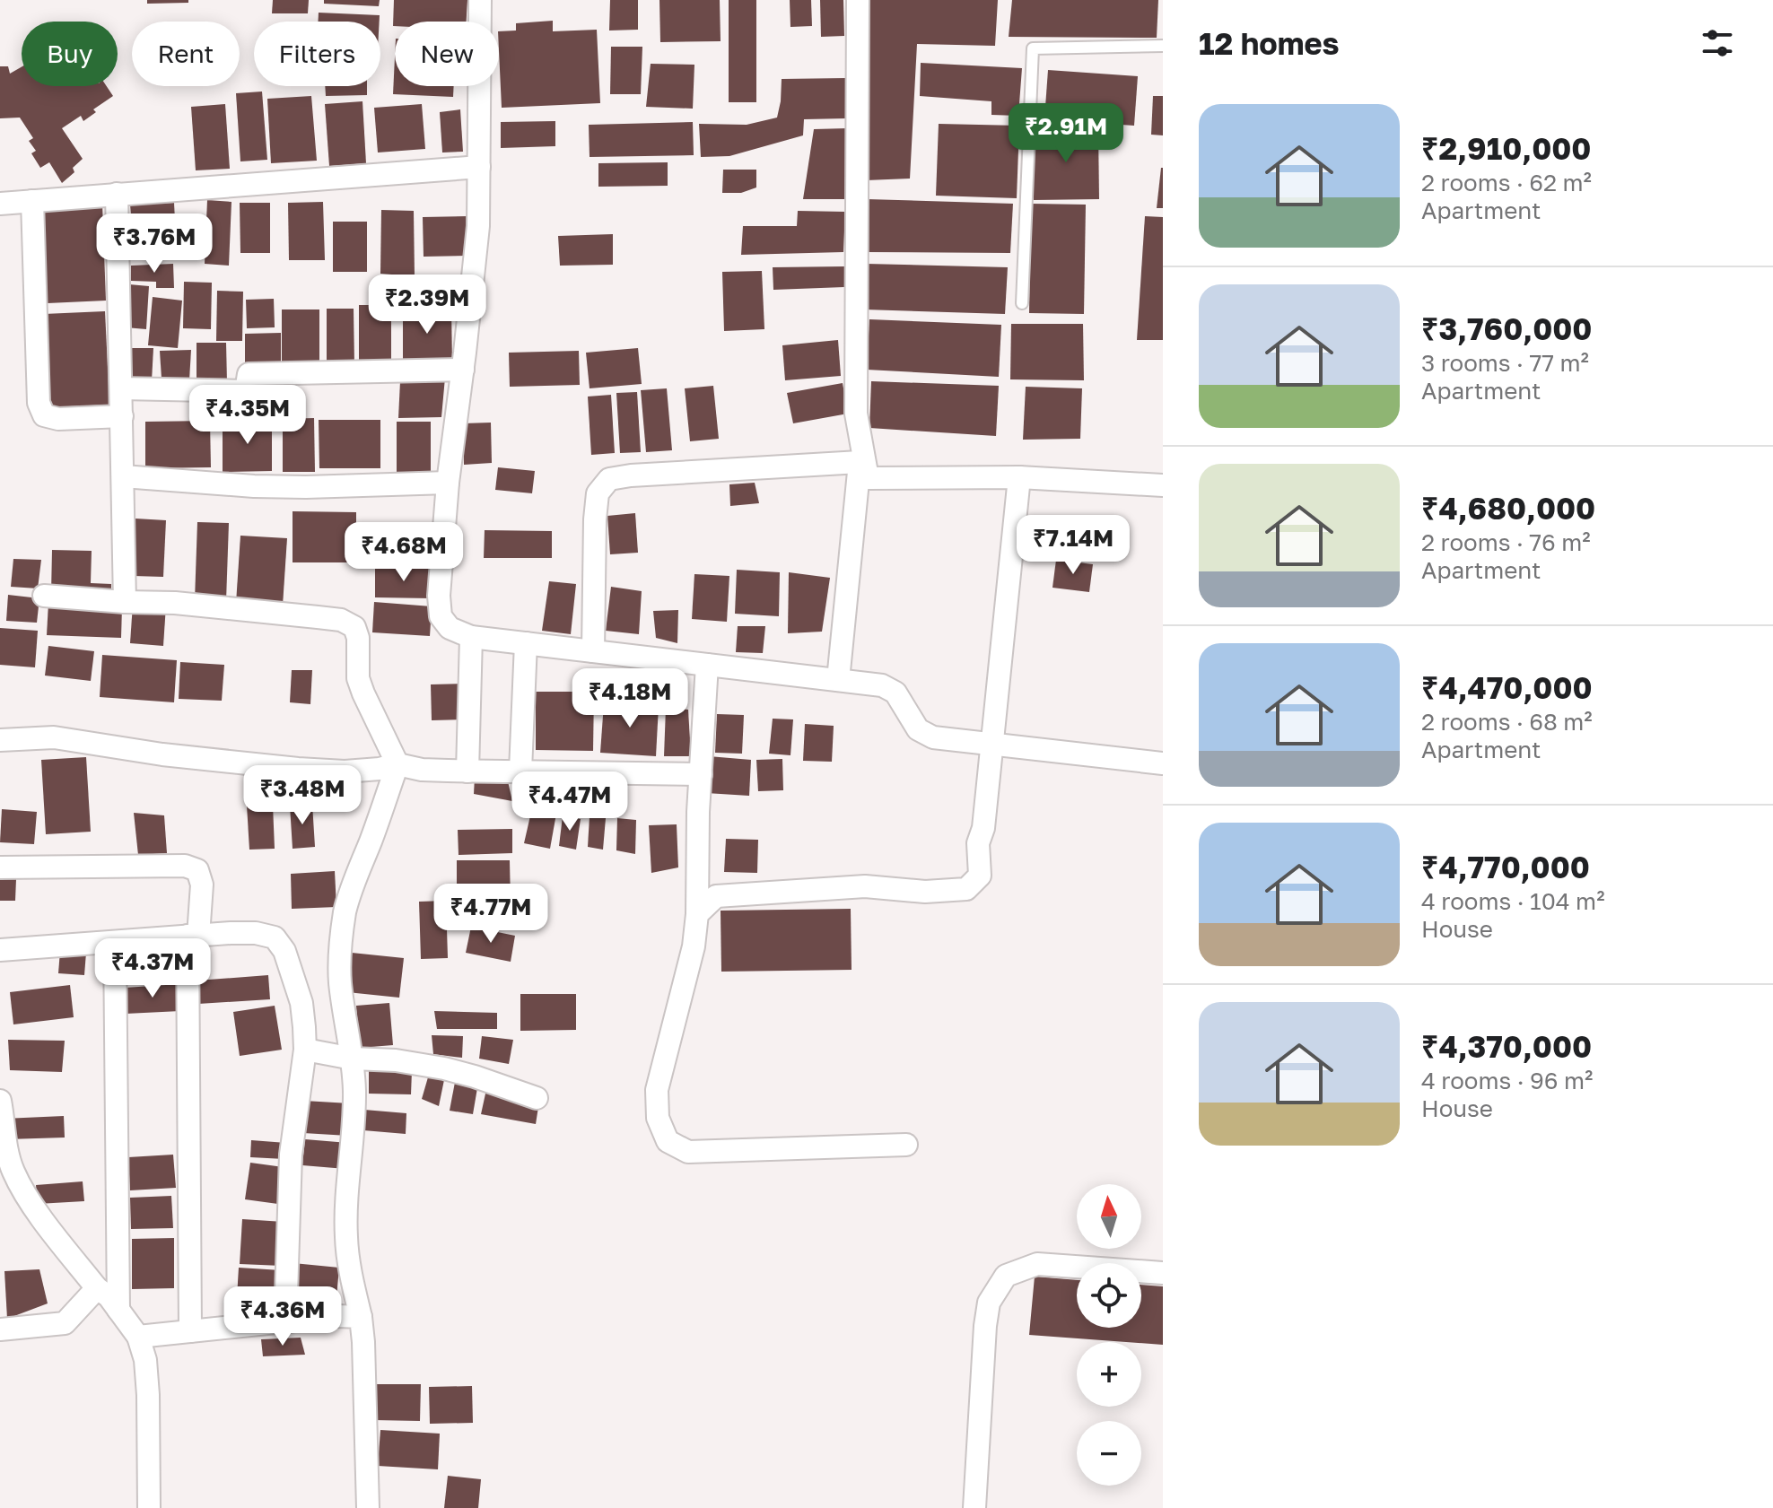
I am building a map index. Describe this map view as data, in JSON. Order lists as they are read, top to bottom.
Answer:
{
  "north": "top",
  "page": {
    "heading": "12 homes",
    "chip": [
      "Buy",
      "Rent",
      "Filters",
      "New"
    ],
    "list": [
      {
        "name": "₹2,910,000",
        "note": "2 rooms · 62 m² · Apartment"
      },
      {
        "name": "₹3,760,000",
        "note": "3 rooms · 77 m² · Apartment"
      },
      {
        "name": "₹4,680,000",
        "note": "2 rooms · 76 m² · Apartment"
      },
      {
        "name": "₹4,470,000",
        "note": "2 rooms · 68 m² · Apartment"
      },
      {
        "name": "₹4,770,000",
        "note": "4 rooms · 104 m² · House"
      },
      {
        "name": "₹4,370,000",
        "note": "4 rooms · 96 m² · House"
      }
    ],
    "price": [
      "₹2.91M",
      "₹3.76M",
      "₹2.39M",
      "₹4.35M",
      "₹7.14M",
      "₹4.68M",
      "₹4.18M",
      "₹3.48M",
      "₹4.47M",
      "₹4.77M",
      "₹4.37M",
      "₹4.36M"
    ],
    "map_buttons": ["+", "−"]
  }
}
